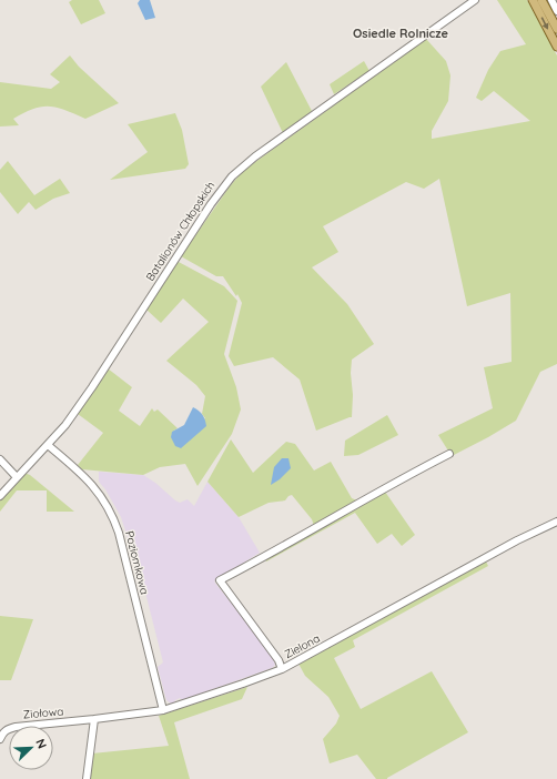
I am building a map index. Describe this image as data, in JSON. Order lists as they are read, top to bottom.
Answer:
{
  "streets": {
    "street": [
      "Batalionów Chłopskich",
      "Poziomkowa",
      "Zielona",
      "Ziołowa"
    ]
  },
  "crossings": [
    ["Batalionów Chłopskich", "Poziomkowa"],
    ["Poziomkowa", "Zielona"],
    ["Zielona", "Ziołowa"]
  ],
  "districts": ["Osiedle Rolnicze"],
  "north": "top right"
}
